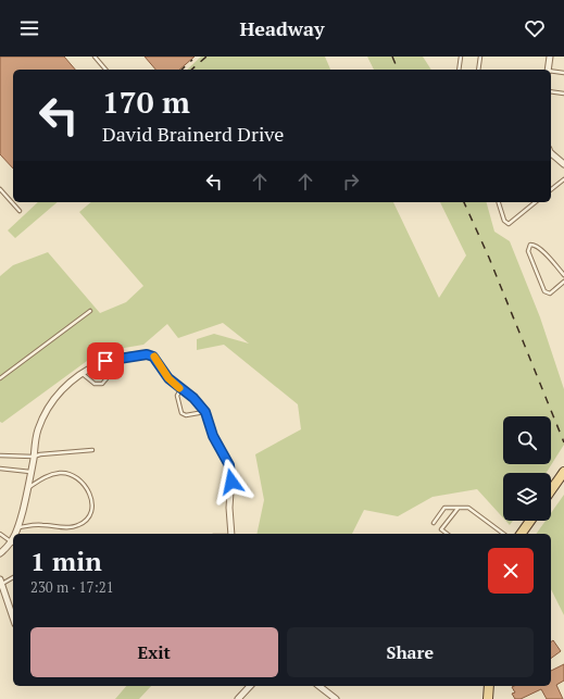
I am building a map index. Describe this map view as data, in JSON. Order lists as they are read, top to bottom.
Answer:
{
  "page": {
    "header": "Headway",
    "turn": ["170 m", "David Brainerd Drive"],
    "heading": ["1 min", "230 m · 17:21"],
    "buttons": ["Exit", "Share"]
  }
}
